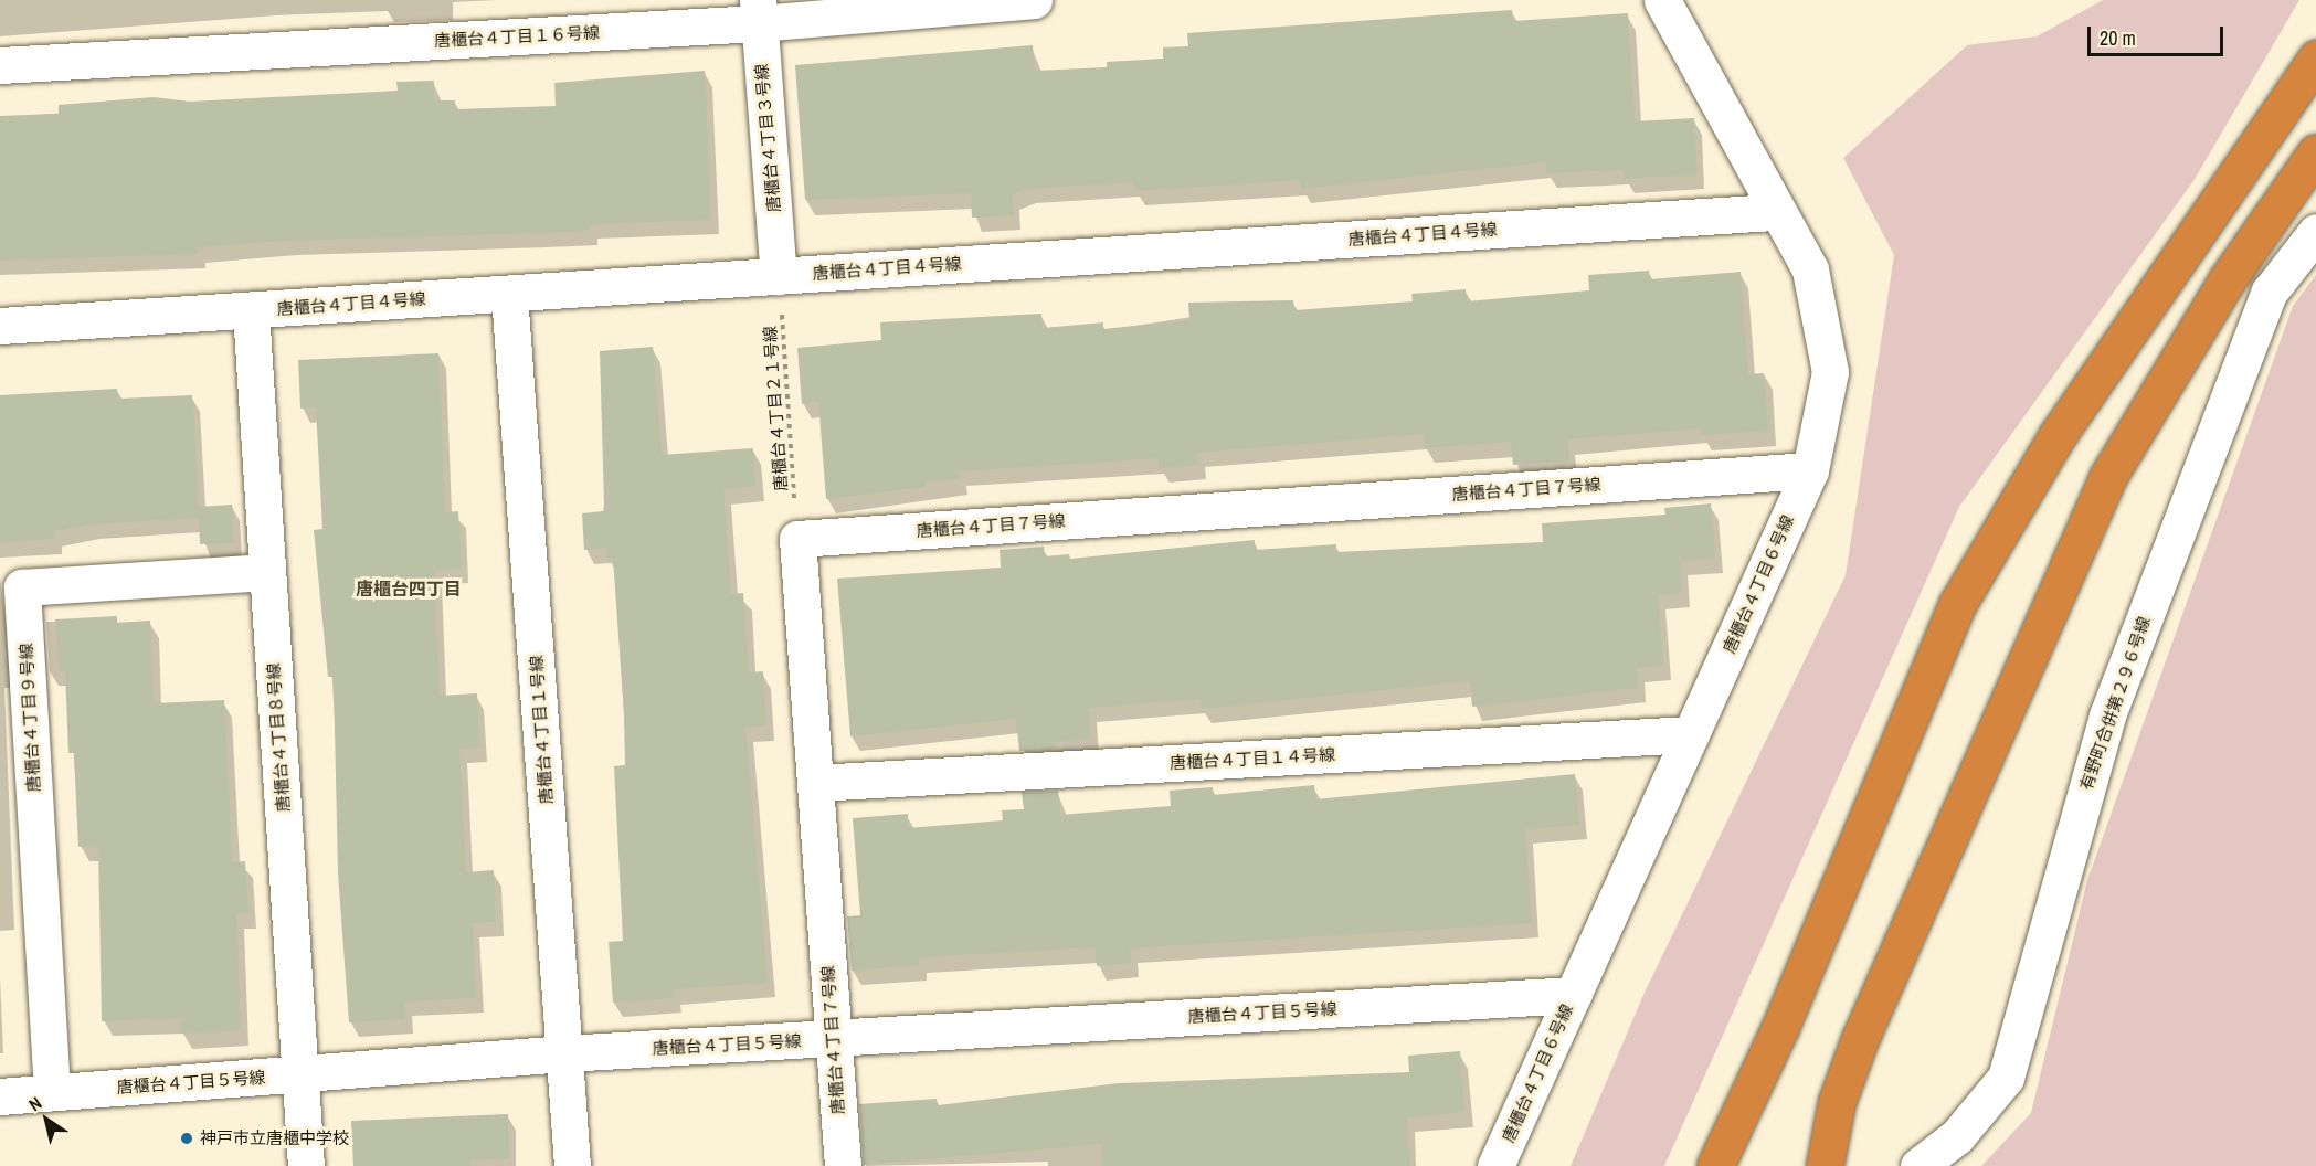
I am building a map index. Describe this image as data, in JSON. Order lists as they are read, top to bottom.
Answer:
{
  "streets": {
    "street": [
      "唐櫃台４丁目１６号線",
      "唐櫃台４丁目３号線",
      "唐櫃台４丁目４号線",
      "唐櫃台４丁目７号線",
      "唐櫃台４丁目６号線",
      "有野町合併第２９６号線",
      "唐櫃台４丁目９号線",
      "唐櫃台４丁目１号線",
      "唐櫃台４丁目８号線",
      "唐櫃台４丁目１４号線",
      "唐櫃台４丁目５号線"
    ],
    "path": ["唐櫃台４丁目２１号線"]
  },
  "crossings": [
    ["唐櫃台４丁目１６号線", "唐櫃台４丁目３号線"],
    ["唐櫃台４丁目３号線", "唐櫃台４丁目４号線"],
    ["唐櫃台４丁目３号線", "唐櫃台４丁目２１号線"],
    ["唐櫃台４丁目４号線", "唐櫃台４丁目２１号線"],
    ["唐櫃台４丁目４号線", "唐櫃台４丁目６号線"],
    ["唐櫃台４丁目４号線", "唐櫃台４丁目１号線"],
    ["唐櫃台４丁目４号線", "唐櫃台４丁目８号線"],
    ["唐櫃台４丁目２１号線", "唐櫃台４丁目７号線"],
    ["唐櫃台４丁目７号線", "唐櫃台４丁目６号線"],
    ["唐櫃台４丁目７号線", "唐櫃台４丁目１４号線"],
    ["唐櫃台４丁目７号線", "唐櫃台４丁目５号線"],
    ["唐櫃台４丁目６号線", "唐櫃台４丁目１４号線"],
    ["唐櫃台４丁目６号線", "唐櫃台４丁目５号線"],
    ["唐櫃台４丁目９号線", "唐櫃台４丁目８号線"],
    ["唐櫃台４丁目９号線", "唐櫃台４丁目５号線"],
    ["唐櫃台４丁目１号線", "唐櫃台４丁目５号線"],
    ["唐櫃台４丁目８号線", "唐櫃台４丁目５号線"]
  ],
  "districts": ["唐櫃台四丁目"],
  "places": ["神戸市立唐櫃中学校"],
  "scale_bar": "20 m",
  "north": "top left"
}
